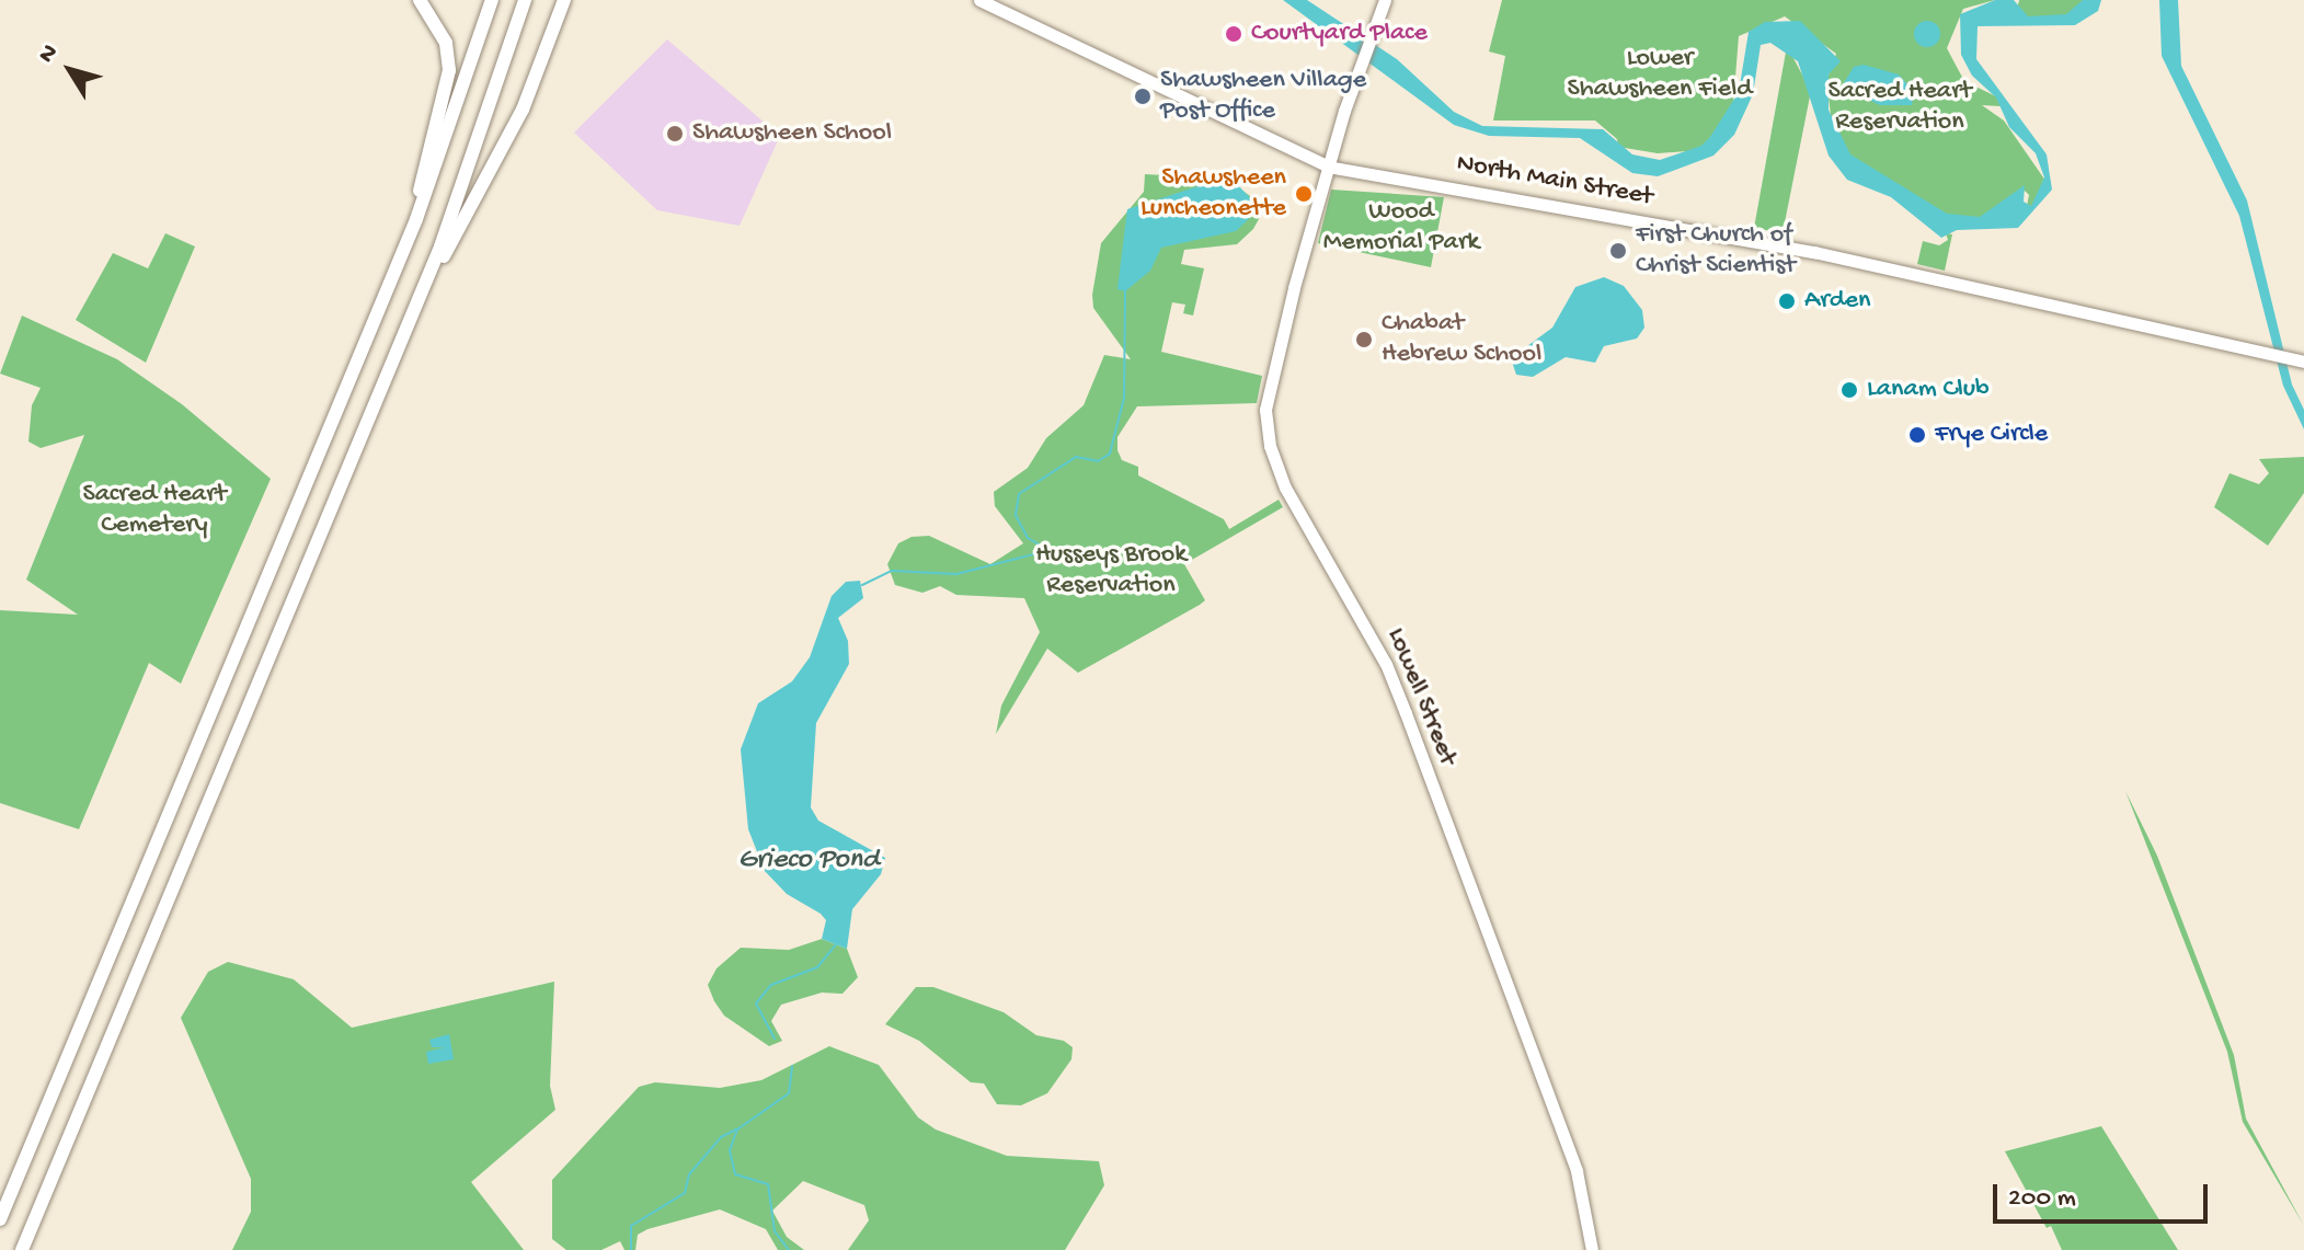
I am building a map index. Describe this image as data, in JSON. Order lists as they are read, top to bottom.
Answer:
{
  "streets": {
    "main road": ["North Main Street", "Lowell Street"]
  },
  "crossings": [
    ["North Main Street", "Lowell Street"]
  ],
  "water": ["Grieco Pond"],
  "parks": [
    "Lower Shawsheen Field",
    "Sacred Heart Reservation",
    "Wood Memorial Park",
    "Sacred Heart Cemetery",
    "Husseys Brook Reservation"
  ],
  "places": [
    "Courtyard Place",
    "Shawsheen Village Post Office",
    "Shawsheen School",
    "Shawsheen Luncheonette",
    "First Church of Christ Scientist",
    "Arden",
    "Chabat Hebrew School",
    "Lanam Club",
    "Frye Circle"
  ],
  "scale_bar": "200 m",
  "north": "top left"
}
